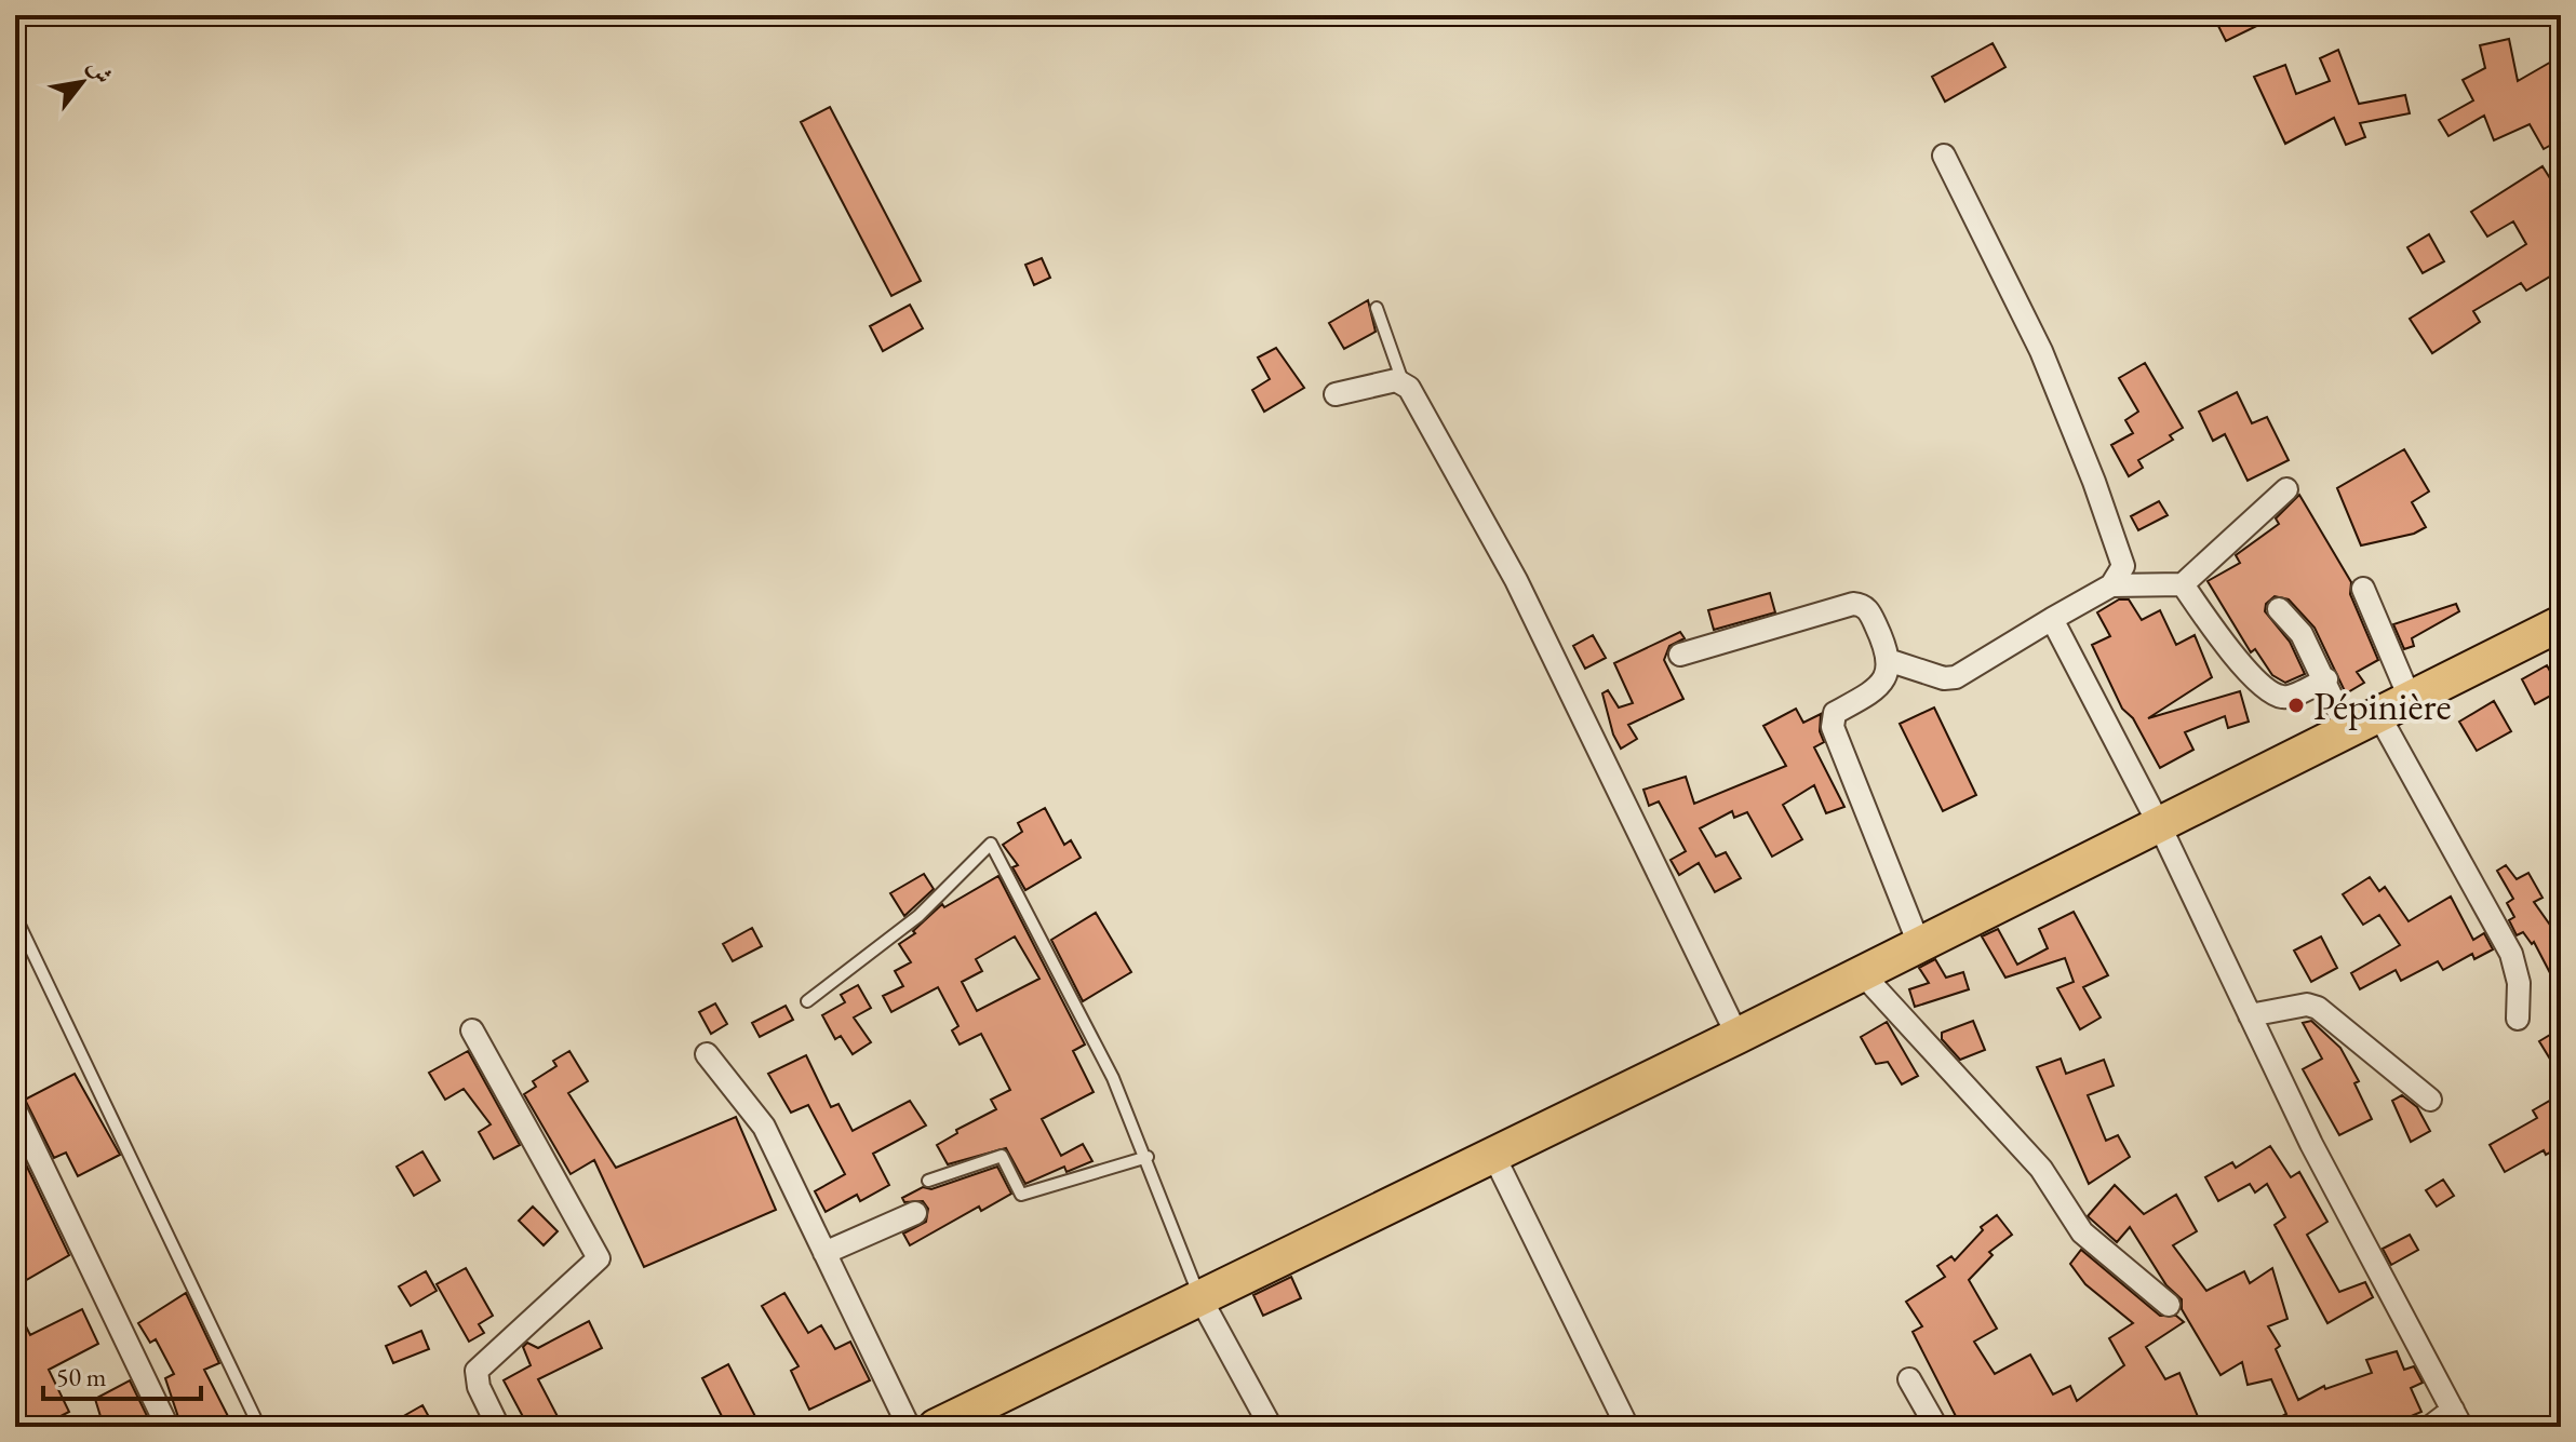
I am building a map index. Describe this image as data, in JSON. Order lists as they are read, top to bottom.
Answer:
{
  "places": ["Pépinière"],
  "scale_bar": "50 m",
  "north": "top right"
}
